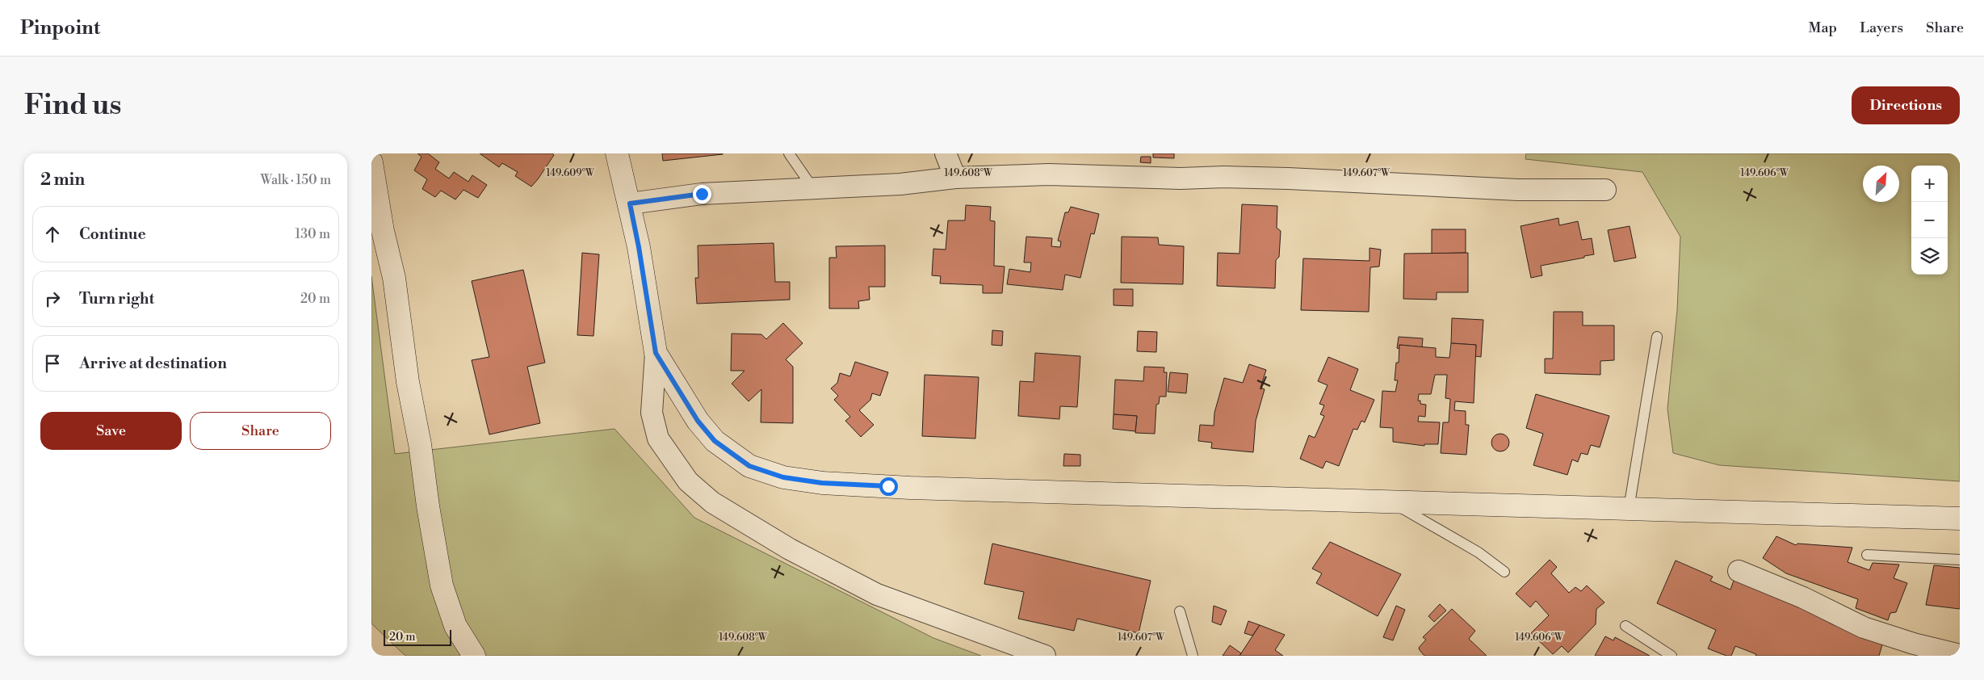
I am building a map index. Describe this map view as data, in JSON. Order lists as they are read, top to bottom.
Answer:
{
  "scale_bar": "20 m",
  "north": "top right",
  "page": {
    "header": "Pinpoint",
    "nav": ["Map", "Layers", "Share"],
    "buttons": [
      "Directions",
      ["Save", "Share"]
    ],
    "title": "Find us",
    "heading": ["2 min", "Walk · 150 m"],
    "map_buttons": ["+", "−"],
    "list": [
      ["Continue", "130 m"],
      ["Turn right", "20 m"],
      "Arrive at destination"
    ],
    "scale": "20 m"
  },
  "coordinates": [
    "149.609°W",
    "149.608°W",
    "149.607°W",
    "149.606°W"
  ]
}
